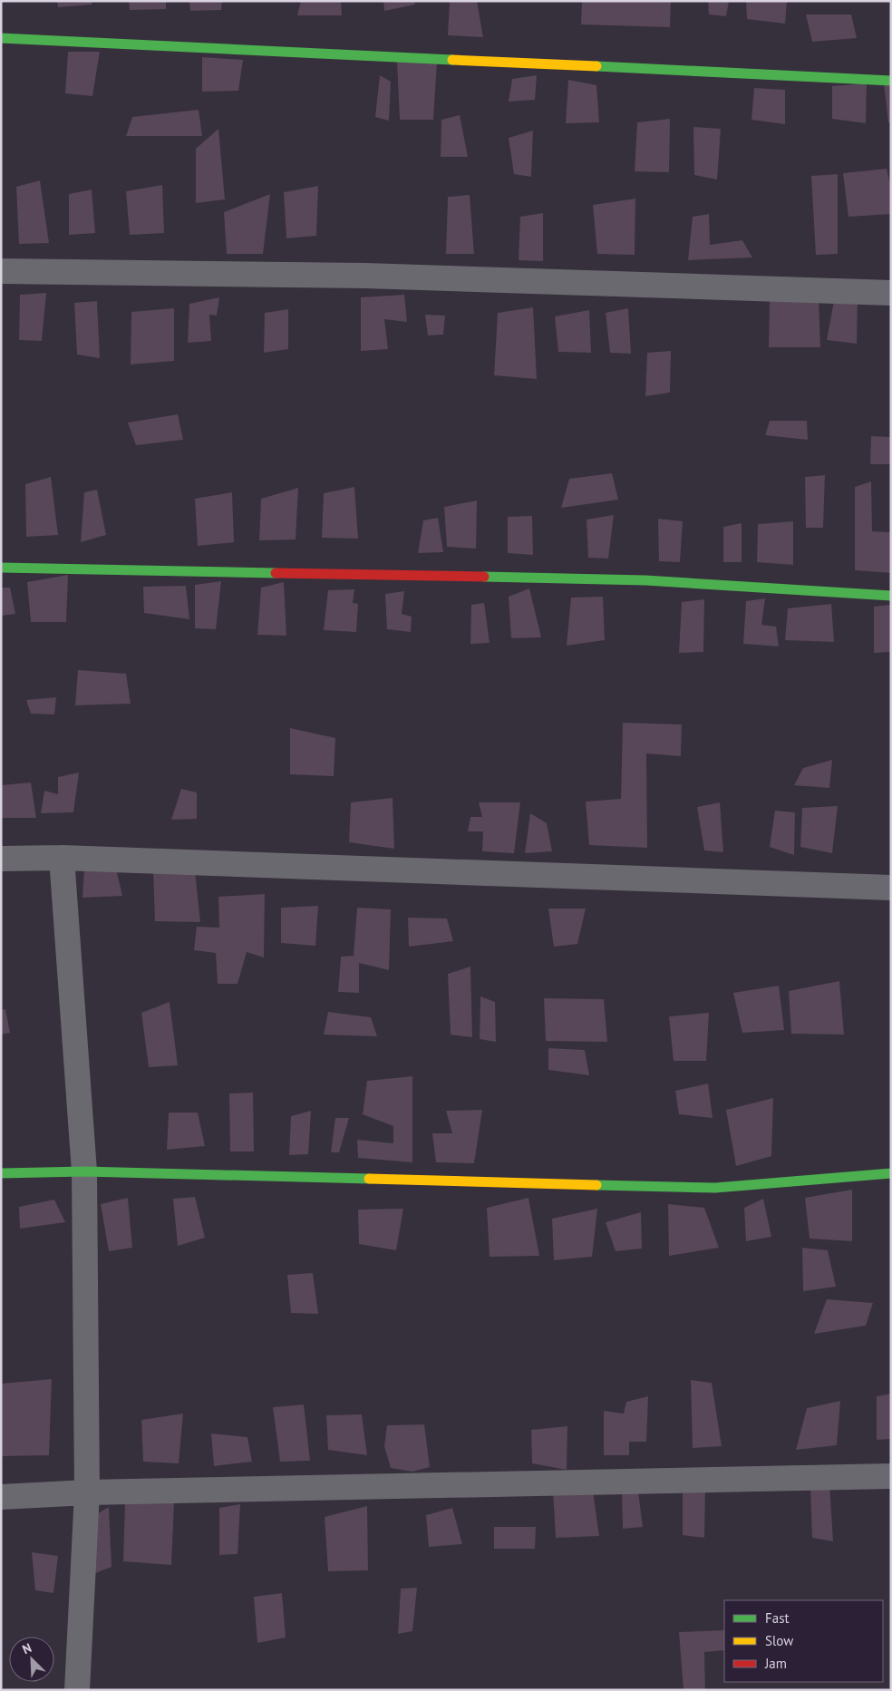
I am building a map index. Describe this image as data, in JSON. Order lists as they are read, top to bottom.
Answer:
{
  "legend": ["Fast", "Slow", "Jam"],
  "north": "top left"
}
